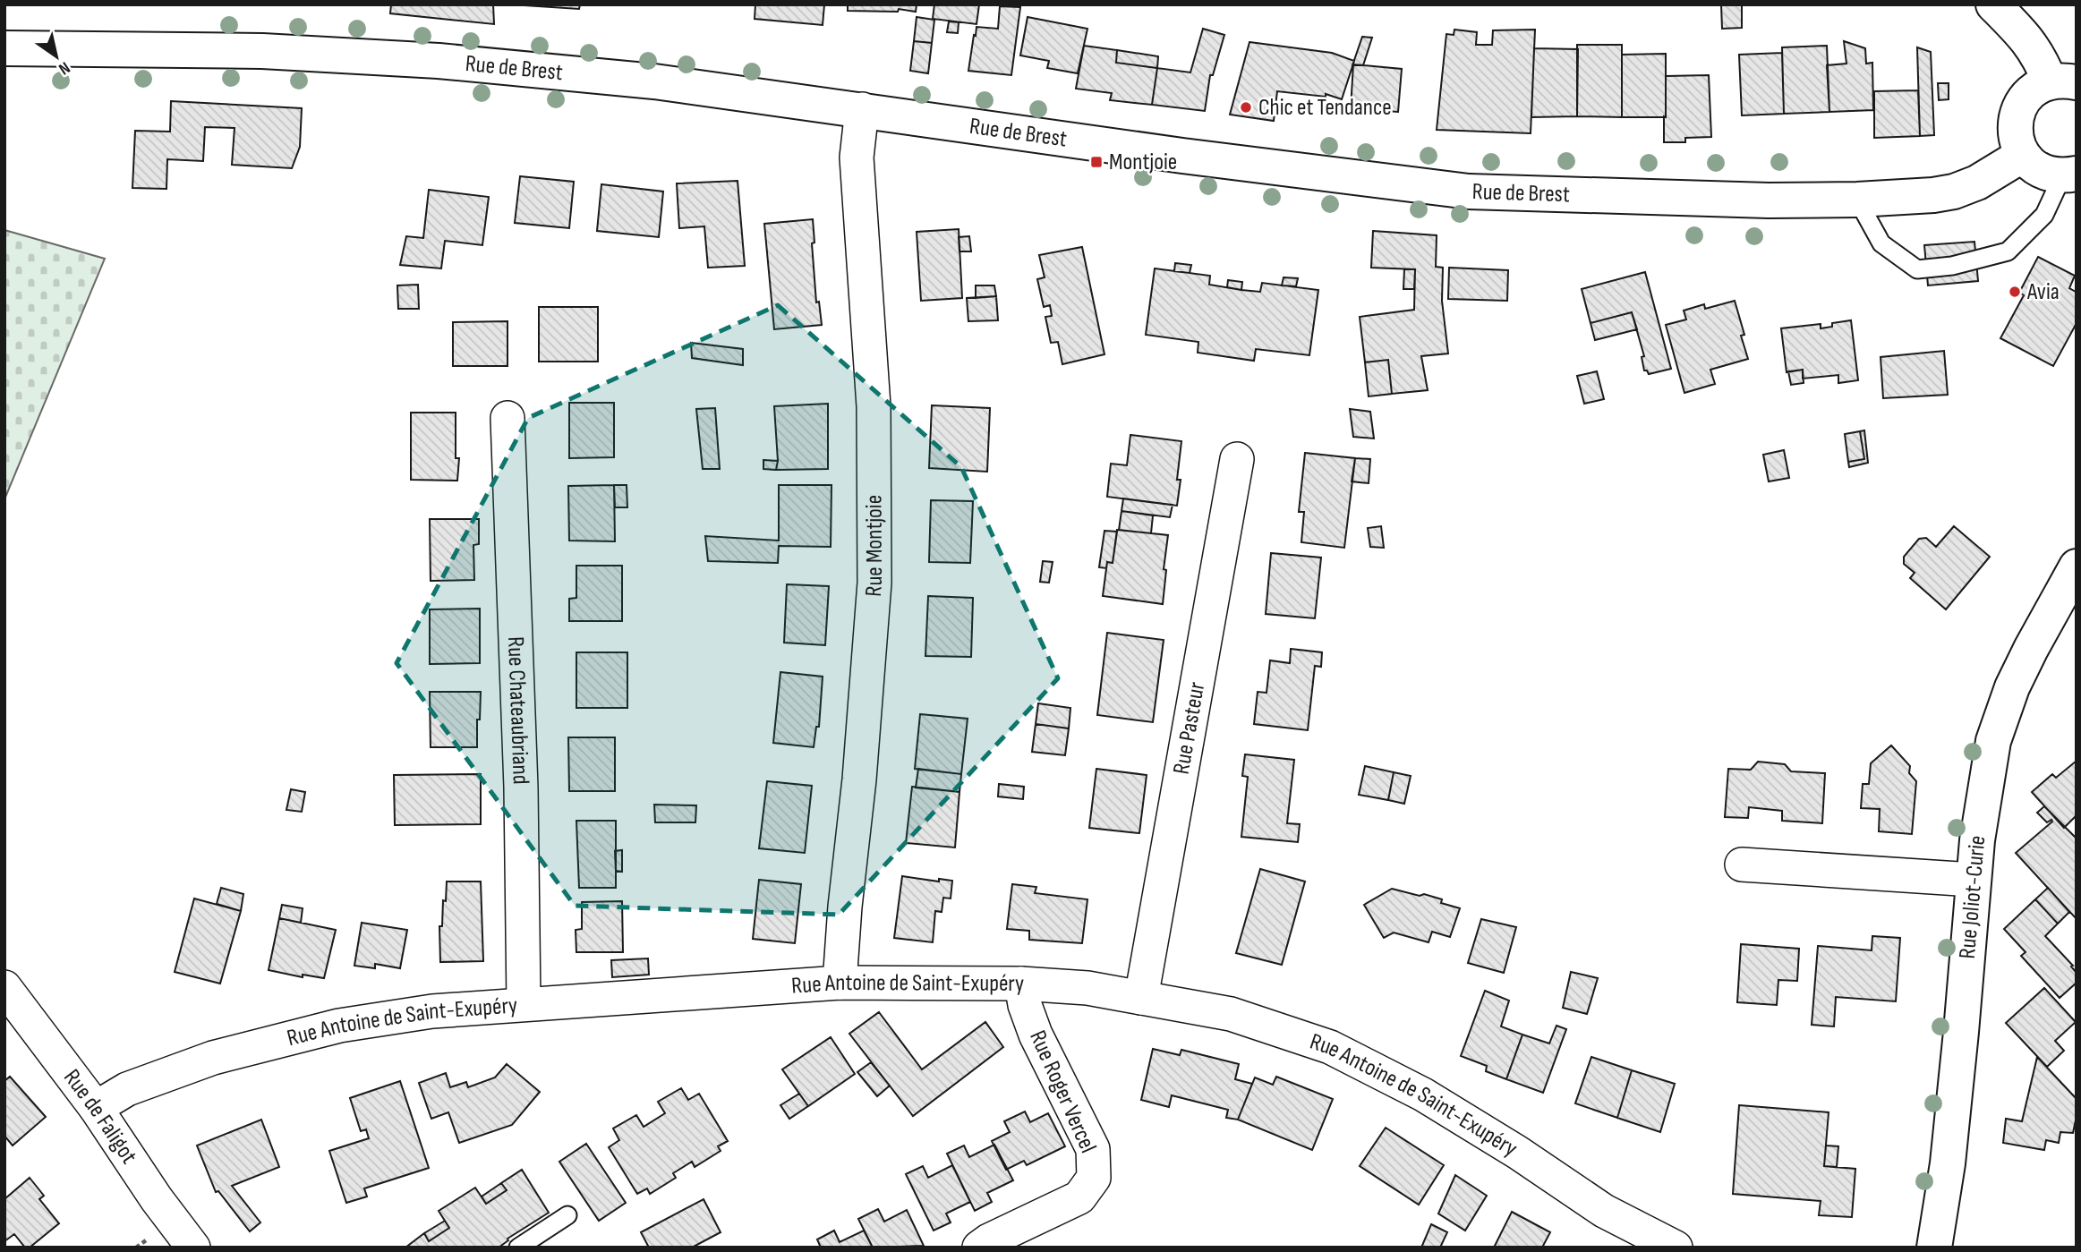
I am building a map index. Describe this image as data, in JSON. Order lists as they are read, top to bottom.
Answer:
{
  "streets": {
    "main road": ["Rue de Brest", "Rue Joliot-Curie"],
    "street": [
      "Rue Montjoie",
      "Rue Chateaubriand",
      "Rue Pasteur",
      "Rue Antoine de Saint-Exupéry",
      "Rue Roger Vercel",
      "Rue de Faligot"
    ]
  },
  "crossings": [
    ["Rue de Brest", "Rue Montjoie"],
    ["Rue Montjoie", "Rue Antoine de Saint-Exupéry"],
    ["Rue Chateaubriand", "Rue Antoine de Saint-Exupéry"],
    ["Rue Pasteur", "Rue Antoine de Saint-Exupéry"],
    ["Rue Antoine de Saint-Exupéry", "Rue Roger Vercel"],
    ["Rue Antoine de Saint-Exupéry", "Rue de Faligot"]
  ],
  "places": {
    "other": ["Chic et Tendance", "Avia"],
    "transit": ["Montjoie"]
  },
  "north": "bottom right"
}
